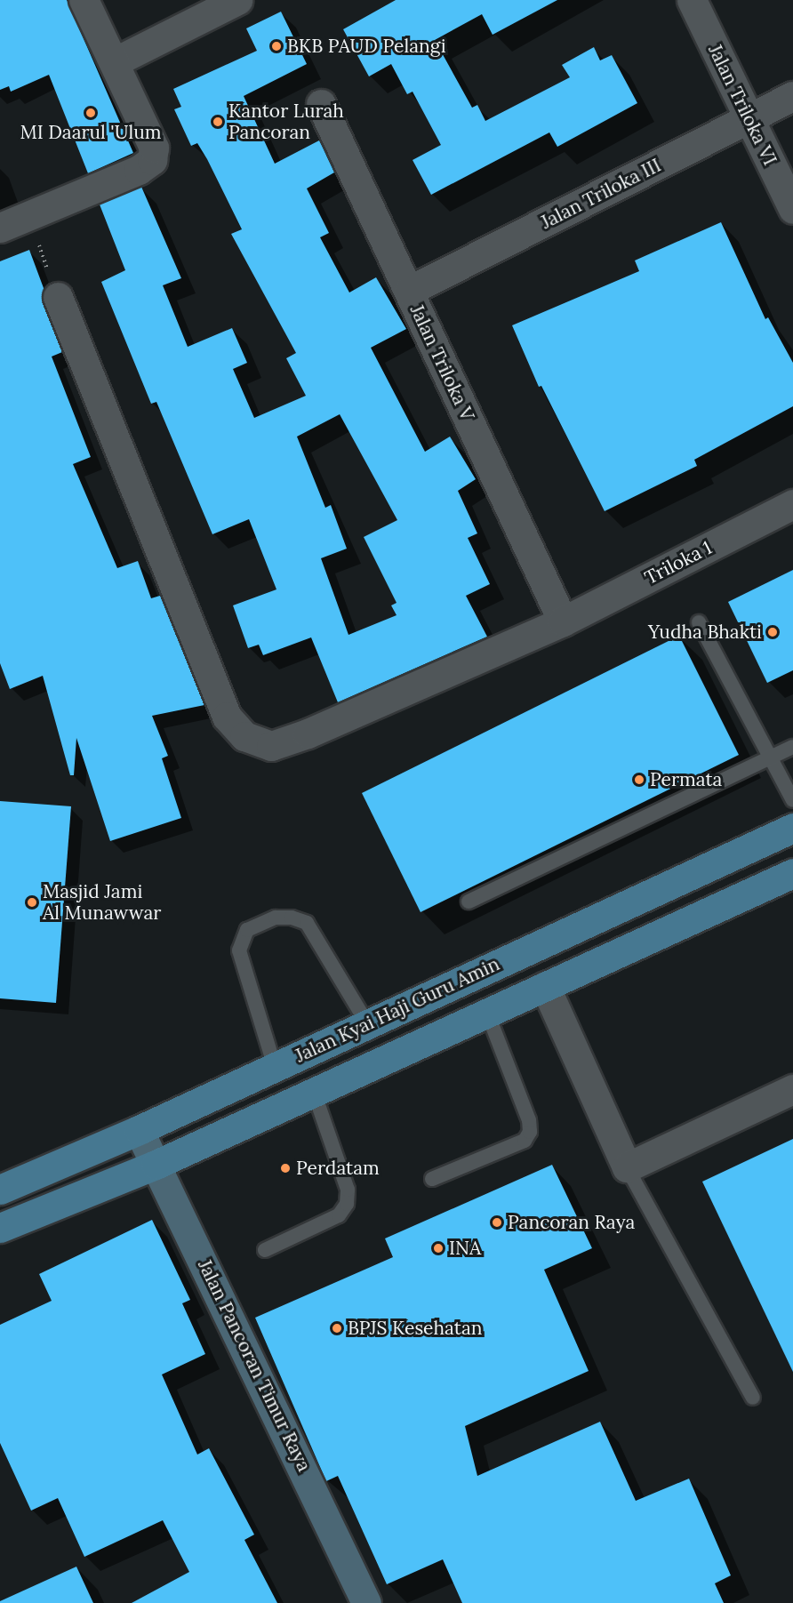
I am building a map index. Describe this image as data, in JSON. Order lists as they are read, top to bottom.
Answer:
{
  "streets": {
    "main road": ["Jalan Kyai Haji Guru Amin"],
    "street": [
      "Jalan Triloka VI",
      "Jalan Triloka III",
      "Jalan Triloka V",
      "Triloka 1",
      "Jalan Pancoran Timur Raya"
    ]
  },
  "crossings": [
    ["Jalan Triloka VI", "Jalan Triloka III"],
    ["Jalan Triloka III", "Jalan Triloka V"],
    ["Jalan Triloka V", "Triloka 1"],
    ["Jalan Kyai Haji Guru Amin", "Jalan Pancoran Timur Raya"]
  ],
  "places": [
    "BKB PAUD Pelangi",
    "MI Daarul 'Ulum",
    "Kantor Lurah Pancoran",
    "Yudha Bhakti",
    "Permata",
    "Masjid Jami Al Munawwar",
    "Perdatam",
    "Pancoran Raya",
    "INA",
    "BPJS Kesehatan"
  ]
}
